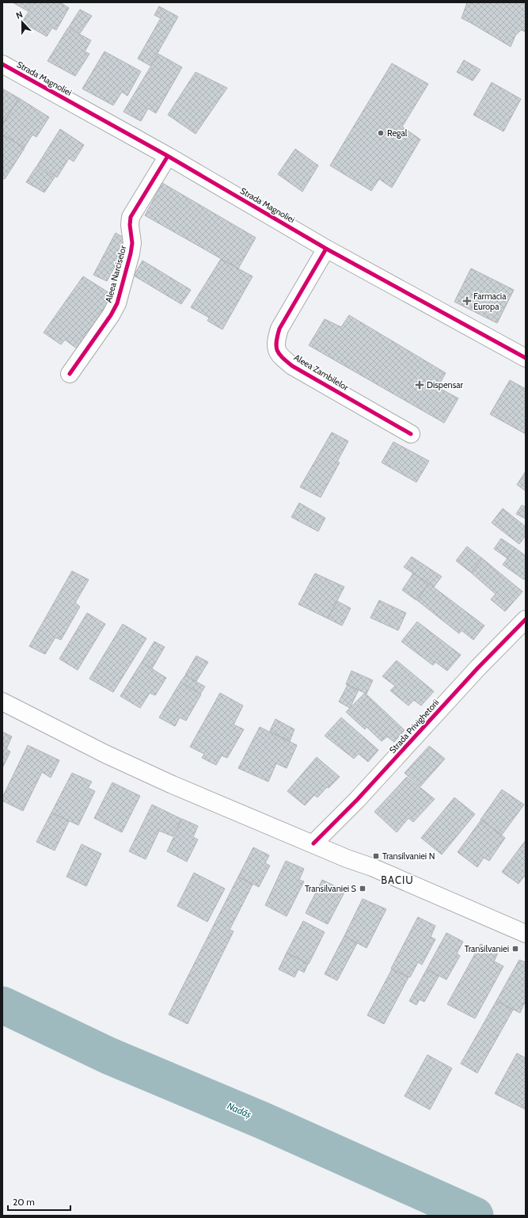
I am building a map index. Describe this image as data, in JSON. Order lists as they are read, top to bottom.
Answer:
{
  "streets": {
    "street": [
      "Strada Magnoliei",
      "Aleea Narciselor",
      "Aleea Zambilelor",
      "Strada Privighetorii"
    ]
  },
  "crossings": [
    ["Strada Magnoliei", "Aleea Narciselor"],
    ["Strada Magnoliei", "Aleea Zambilelor"]
  ],
  "districts": ["BACIU"],
  "water": ["Nadăș"],
  "places": {
    "other": ["Regal"],
    "health": ["Farmacia Europa", "Dispensar"],
    "transit": ["Transilvaniei N", "Transilvaniei S", "Transilvaniei"]
  },
  "scale_bar": "20 m",
  "north": "top"
}
